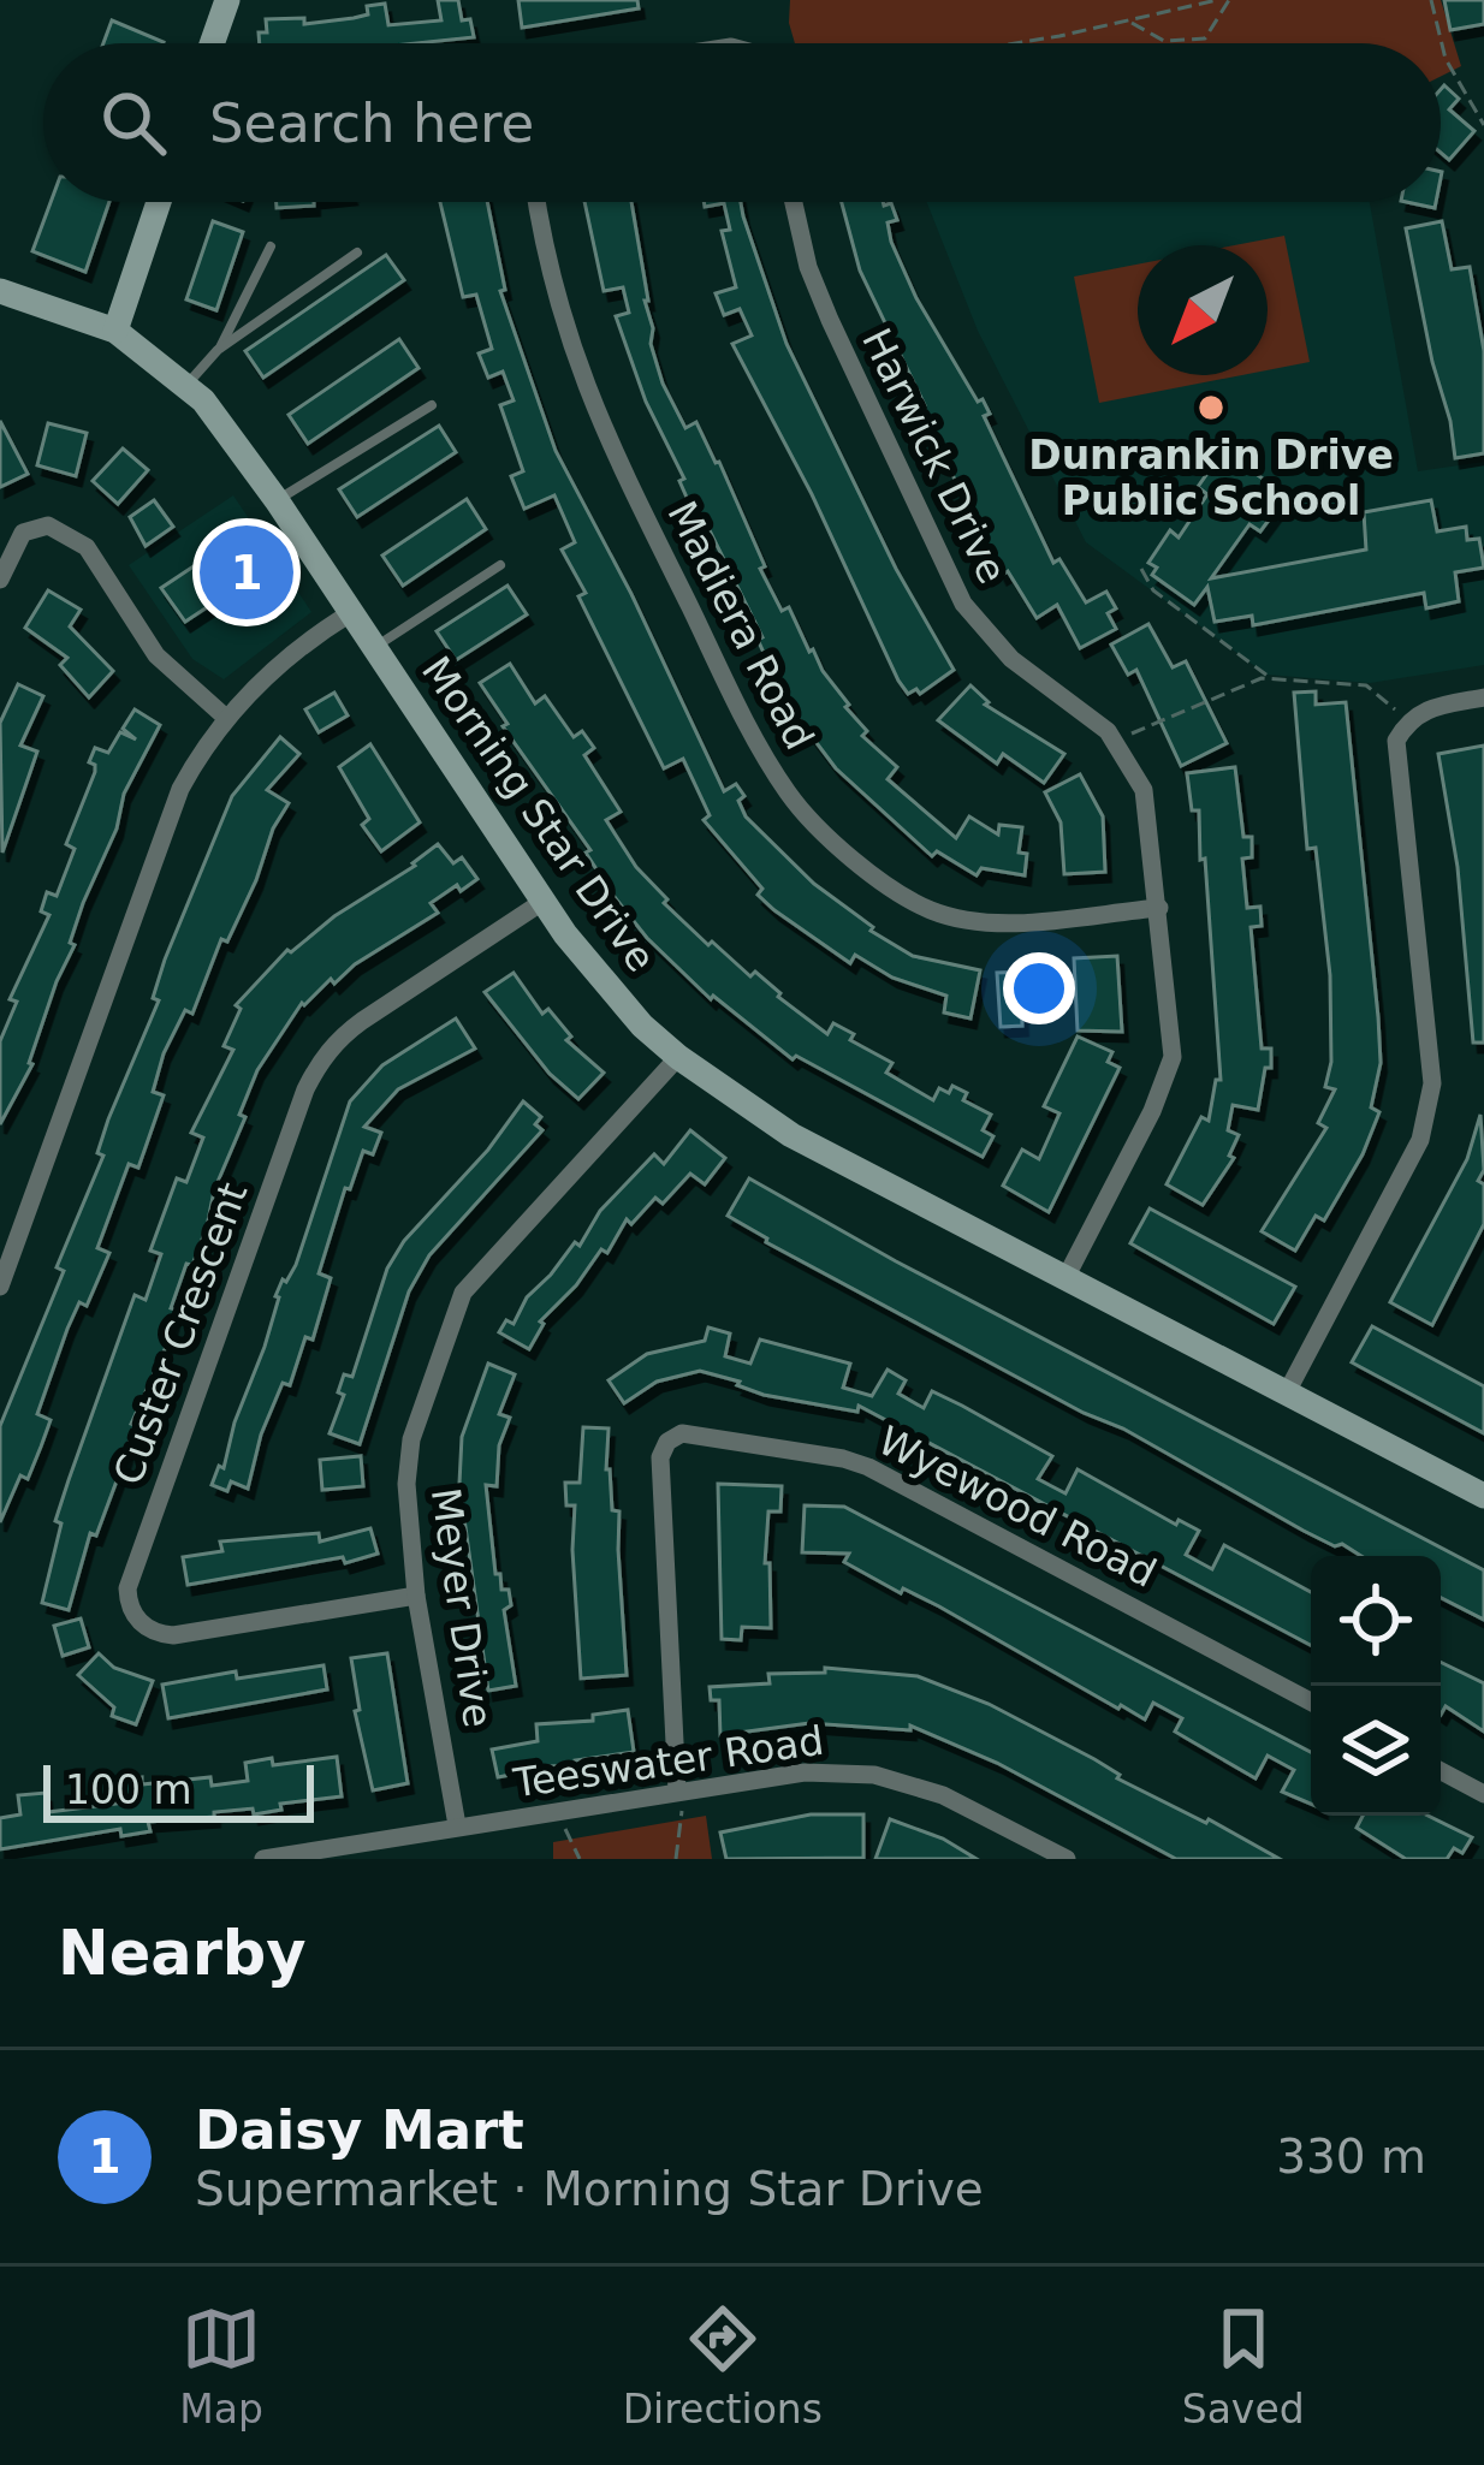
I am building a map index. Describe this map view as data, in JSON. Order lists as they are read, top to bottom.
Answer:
{
  "streets": {
    "street": [
      "Harwick Drive",
      "Madiera Road",
      "Morning Star Drive",
      "Custer Crescent",
      "Wyewood Road",
      "Meyer Drive",
      "Teeswater Road"
    ]
  },
  "crossings": [
    ["Harwick Drive", "Madiera Road"],
    ["Harwick Drive", "Morning Star Drive"],
    ["Morning Star Drive", "Custer Crescent"],
    ["Morning Star Drive", "Meyer Drive"],
    ["Custer Crescent", "Meyer Drive"],
    ["Wyewood Road", "Teeswater Road"],
    ["Meyer Drive", "Teeswater Road"]
  ],
  "places": ["Dunrankin Drive Public School"],
  "scale_bar": "100 m",
  "north": "bottom left",
  "page": {
    "search": "Search here",
    "pins": "1",
    "scale": "100 m",
    "heading": "Nearby",
    "list": [
      {
        "mark": "1",
        "name": "Daisy Mart",
        "note": "Supermarket · Morning Star Drive",
        "value": "330 m"
      }
    ],
    "nav": ["Map", "Directions", "Saved"]
  }
}
